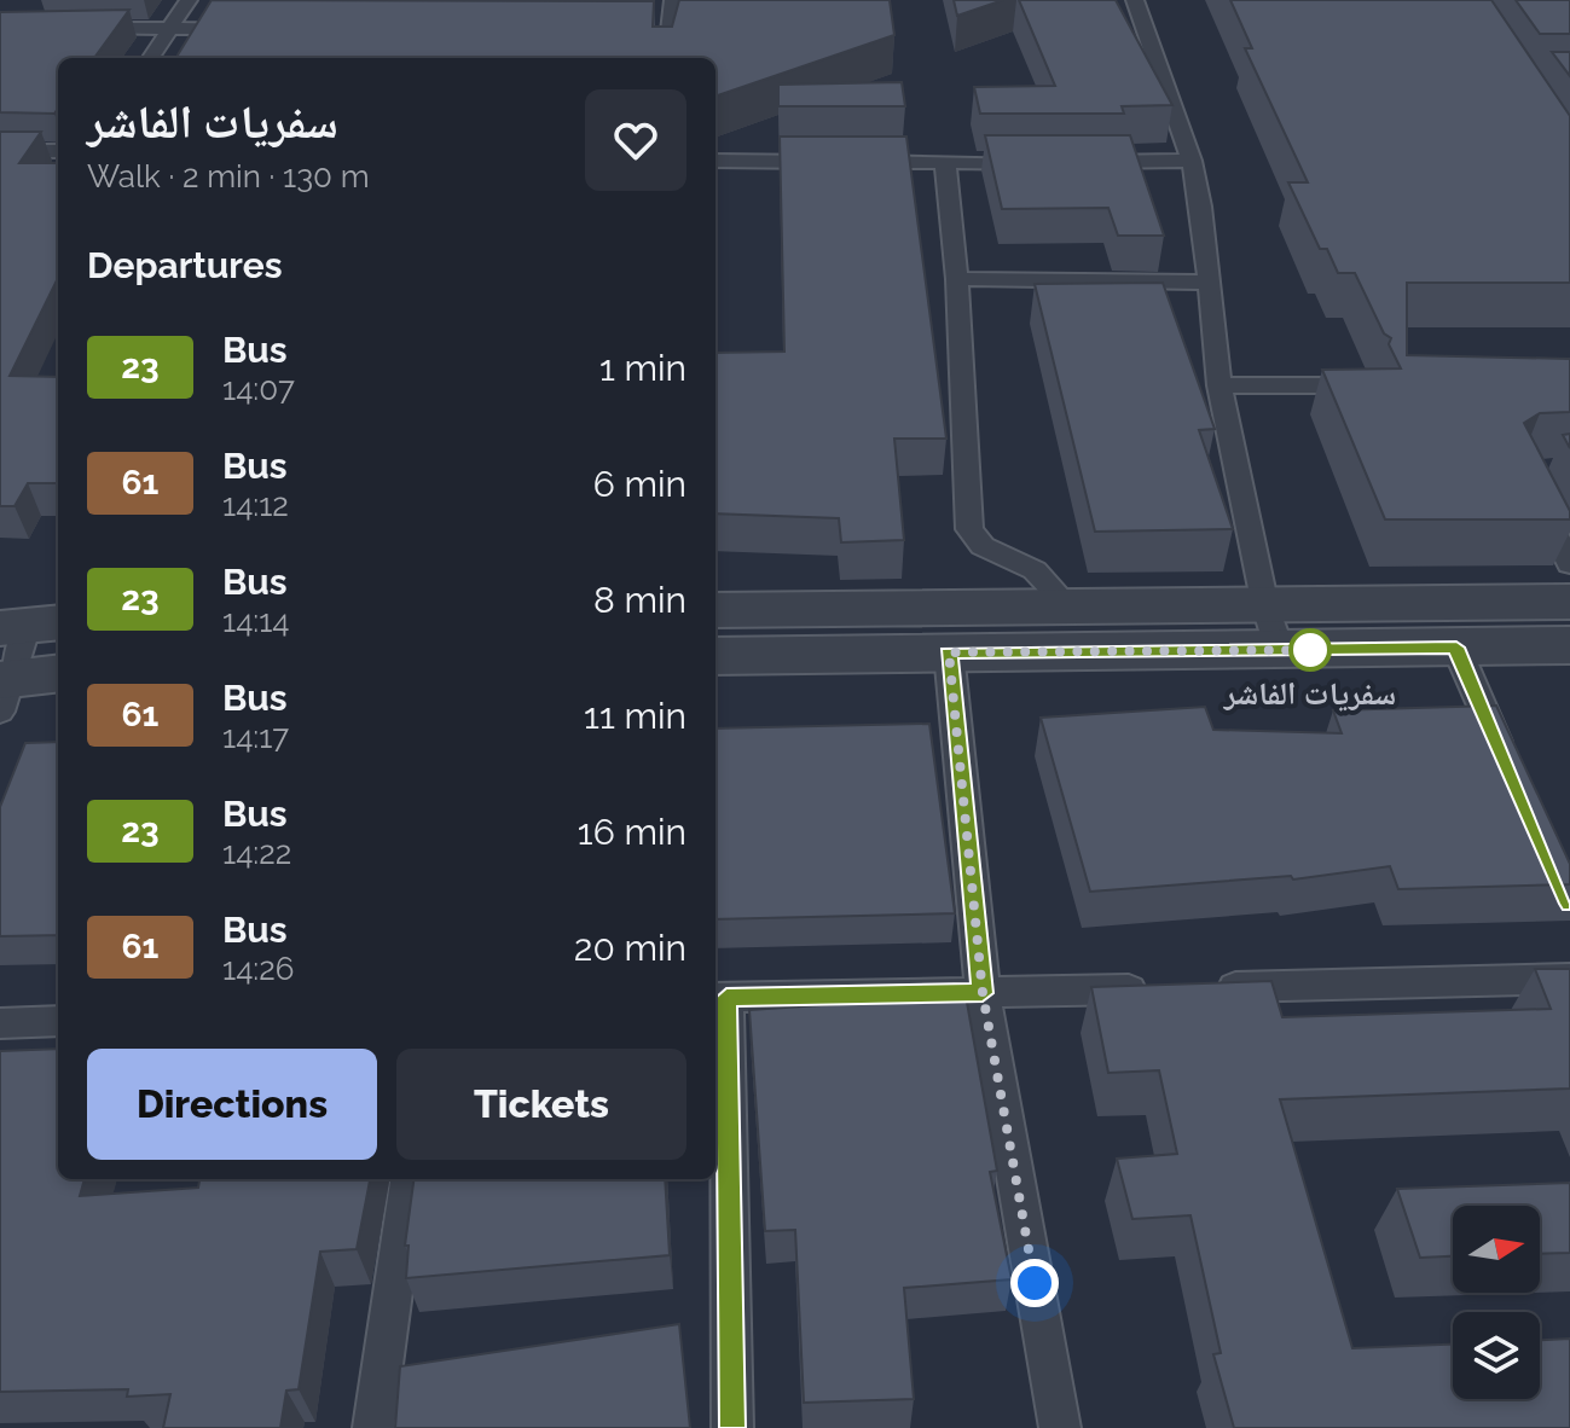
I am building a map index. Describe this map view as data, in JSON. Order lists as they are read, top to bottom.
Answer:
{
  "places": ["سفريات الفاشر"],
  "lines": ["bus line 23"],
  "north": "right",
  "page": {
    "heading": [
      ["سفريات الفاشر", "Walk · 2 min · 130 m"],
      "Departures"
    ],
    "list": [
      {
        "mark": "23",
        "name": "Bus",
        "note": "14:07",
        "value": "1 min"
      },
      {
        "mark": "61",
        "name": "Bus",
        "note": "14:12",
        "value": "6 min"
      },
      {
        "mark": "23",
        "name": "Bus",
        "note": "14:14",
        "value": "8 min"
      },
      {
        "mark": "61",
        "name": "Bus",
        "note": "14:17",
        "value": "11 min"
      },
      {
        "mark": "23",
        "name": "Bus",
        "note": "14:22",
        "value": "16 min"
      },
      {
        "mark": "61",
        "name": "Bus",
        "note": "14:26",
        "value": "20 min"
      }
    ],
    "buttons": ["Directions", "Tickets"]
  }
}
